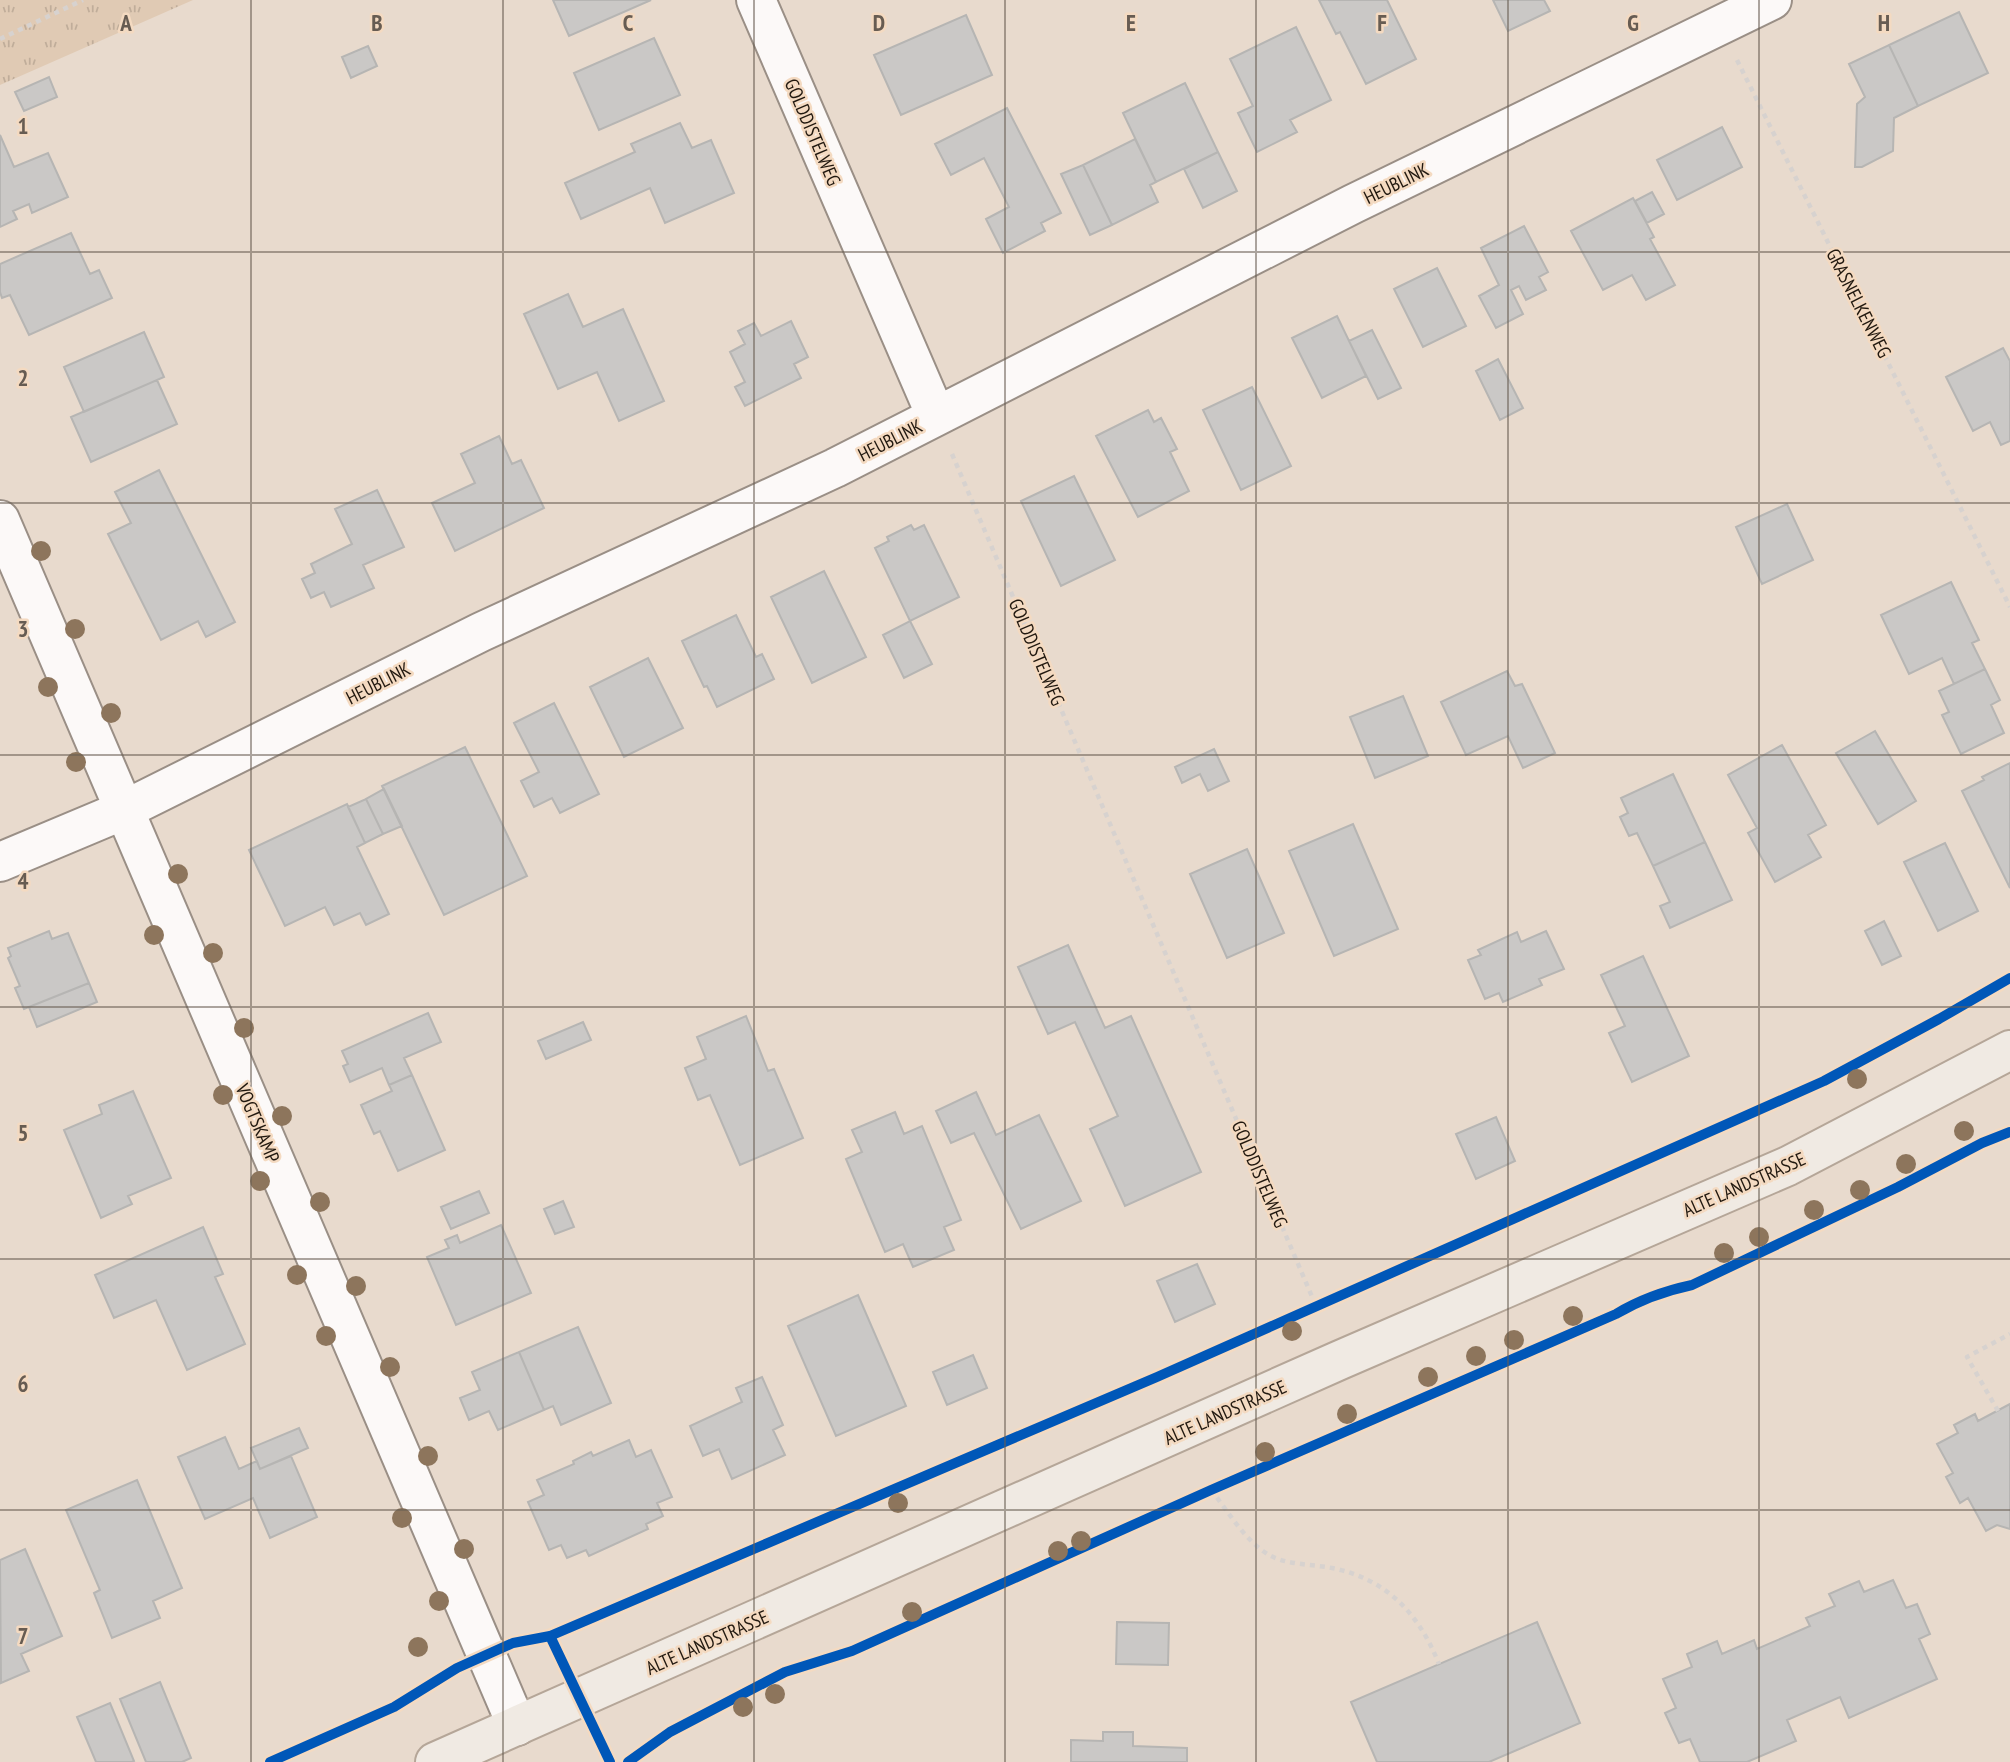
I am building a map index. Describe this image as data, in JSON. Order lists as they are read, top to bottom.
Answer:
{
  "streets": {
    "main road": ["ALTE LANDSTRASSE"],
    "street": ["GOLDDISTELWEG", "HEUBLINK", "VOGTSKAMP"],
    "path": ["GRASNELKENWEG"]
  },
  "crossings": [
    ["GOLDDISTELWEG", "HEUBLINK"],
    ["HEUBLINK", "GRASNELKENWEG"],
    ["HEUBLINK", "VOGTSKAMP"],
    ["VOGTSKAMP", "ALTE LANDSTRASSE"]
  ],
  "grid": {
    "columns": [
      "A",
      "B",
      "C",
      "D",
      "E",
      "F",
      "G",
      "H"
    ],
    "rows": [
      "1",
      "2",
      "3",
      "4",
      "5",
      "6",
      "7"
    ]
  }
}
